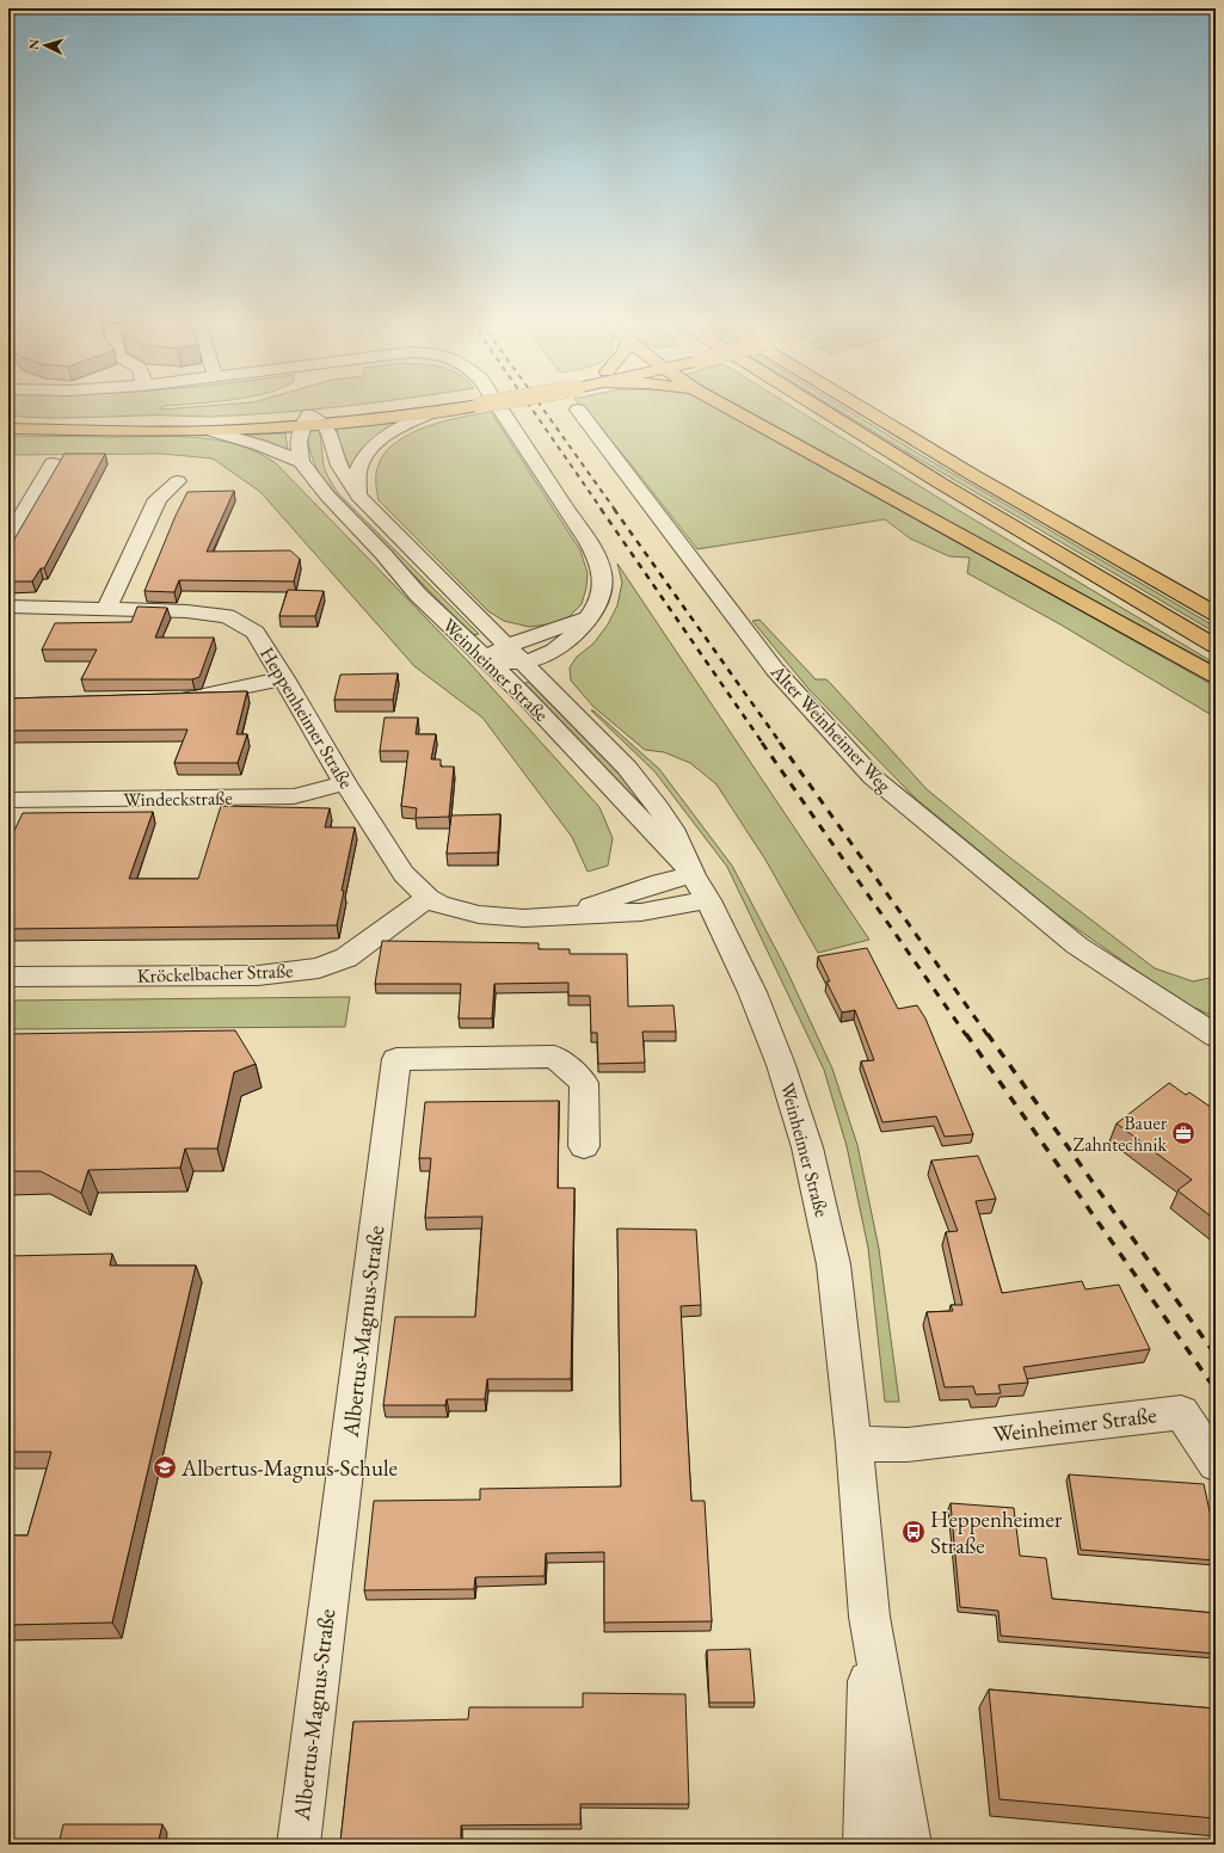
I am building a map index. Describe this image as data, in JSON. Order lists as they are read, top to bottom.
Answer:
{
  "streets": {
    "street": [
      "Weinheimer Straße",
      "Heppenheimer Straße",
      "Alter Weinheimer Weg",
      "Windeckstraße",
      "Kröckelbacher Straße",
      "Albertus-Magnus-Straße"
    ]
  },
  "crossings": [
    ["Weinheimer Straße", "Heppenheimer Straße"],
    ["Heppenheimer Straße", "Windeckstraße"],
    ["Heppenheimer Straße", "Kröckelbacher Straße"]
  ],
  "places": {
    "office": ["Bauer Zahntechnik"],
    "school or university": ["Albertus-Magnus-Schule"],
    "bus stop": ["Heppenheimer Straße"]
  },
  "north": "left"
}
